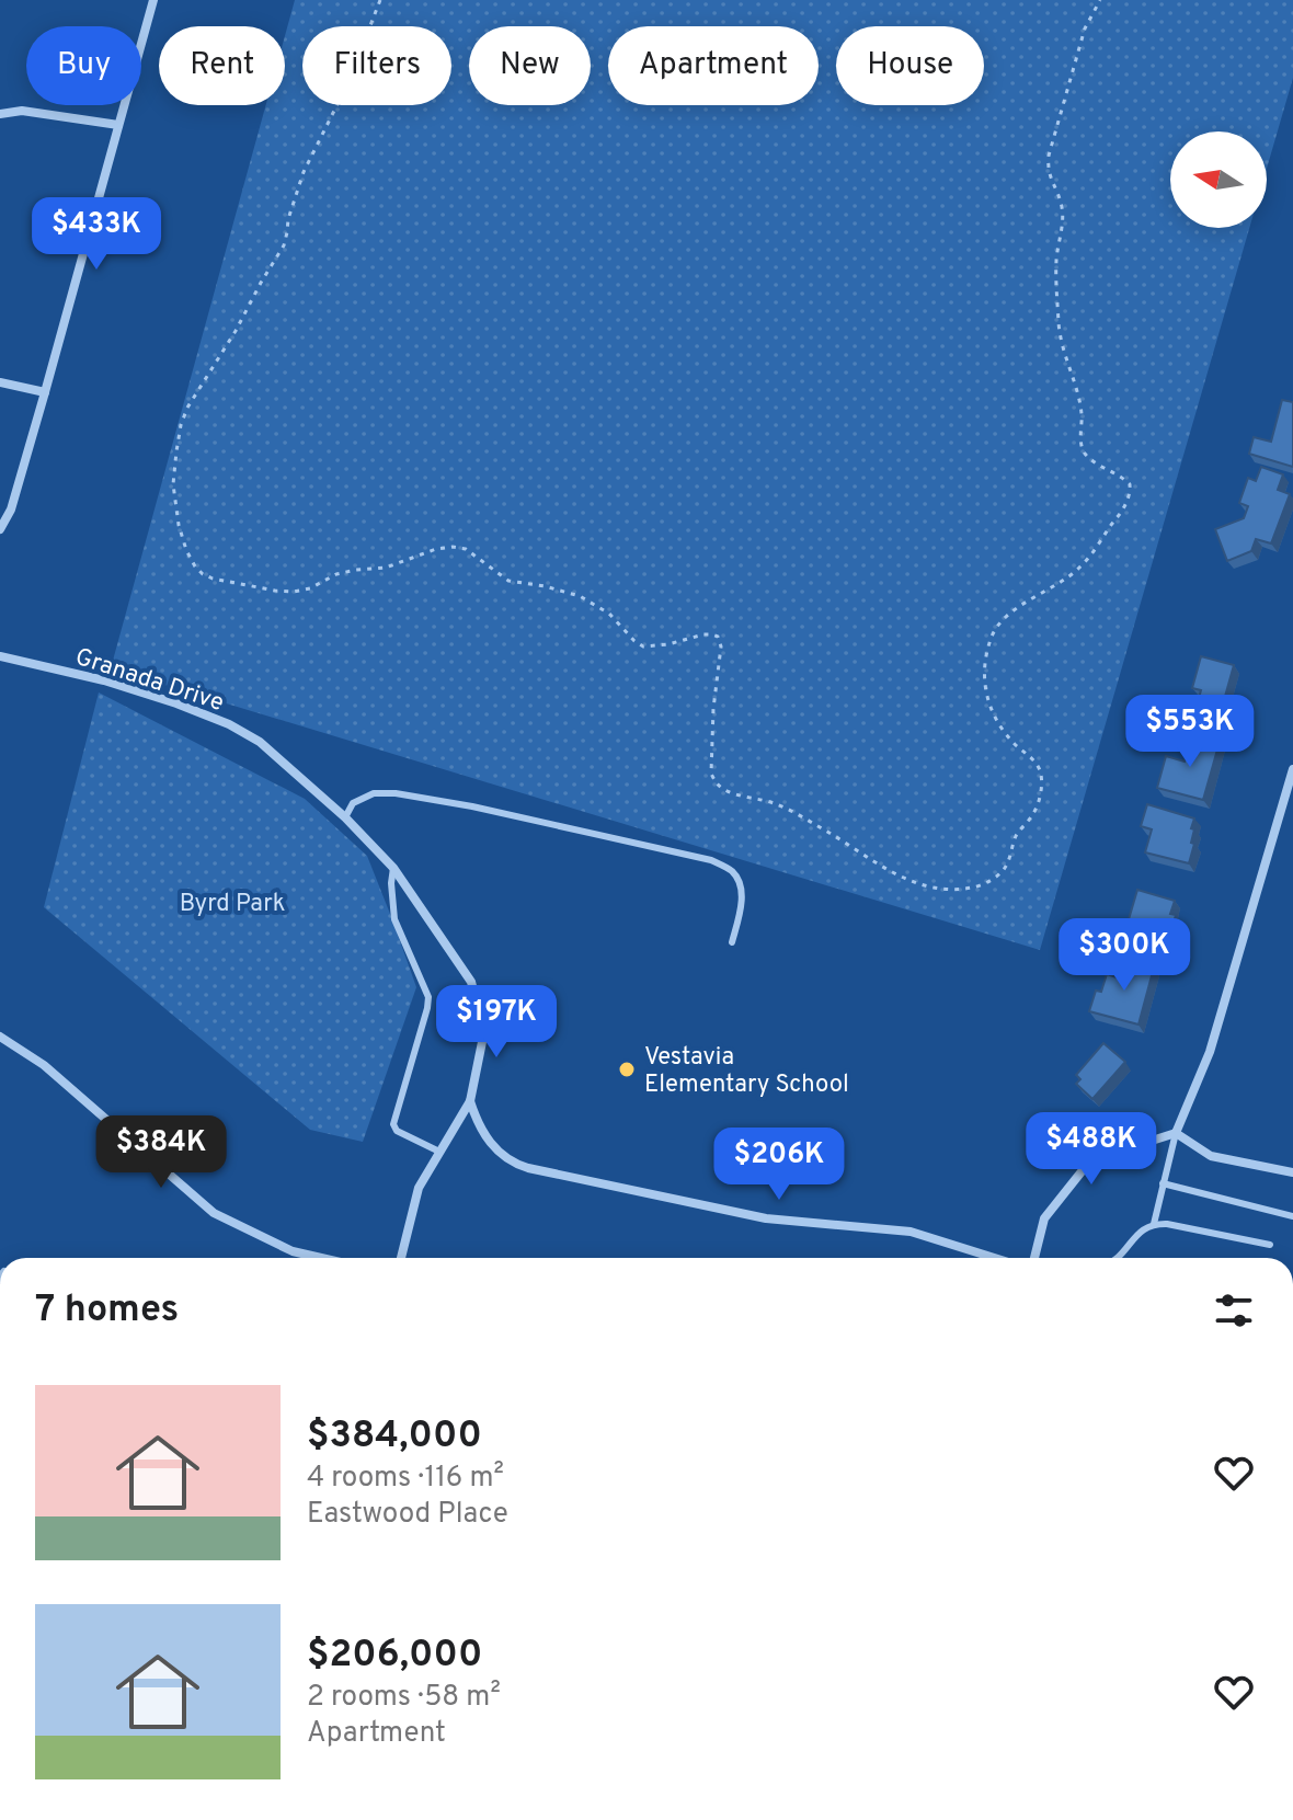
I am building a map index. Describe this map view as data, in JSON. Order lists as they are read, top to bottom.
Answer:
{
  "streets": {
    "street": ["Granada Drive"]
  },
  "parks": ["Byrd Park"],
  "places": ["Vestavia Elementary School"],
  "north": "left",
  "page": {
    "chip": [
      "Buy",
      "Rent",
      "Filters",
      "New",
      "Apartment",
      "House"
    ],
    "price": [
      "$433K",
      "$553K",
      "$300K",
      "$197K",
      "$488K",
      "$384K",
      "$206K"
    ],
    "heading": "7 homes",
    "list": [
      {
        "name": "$384,000",
        "note": "4 rooms · 116 m² · Eastwood Place"
      },
      {
        "name": "$206,000",
        "note": "2 rooms · 58 m² · Apartment"
      }
    ]
  }
}
